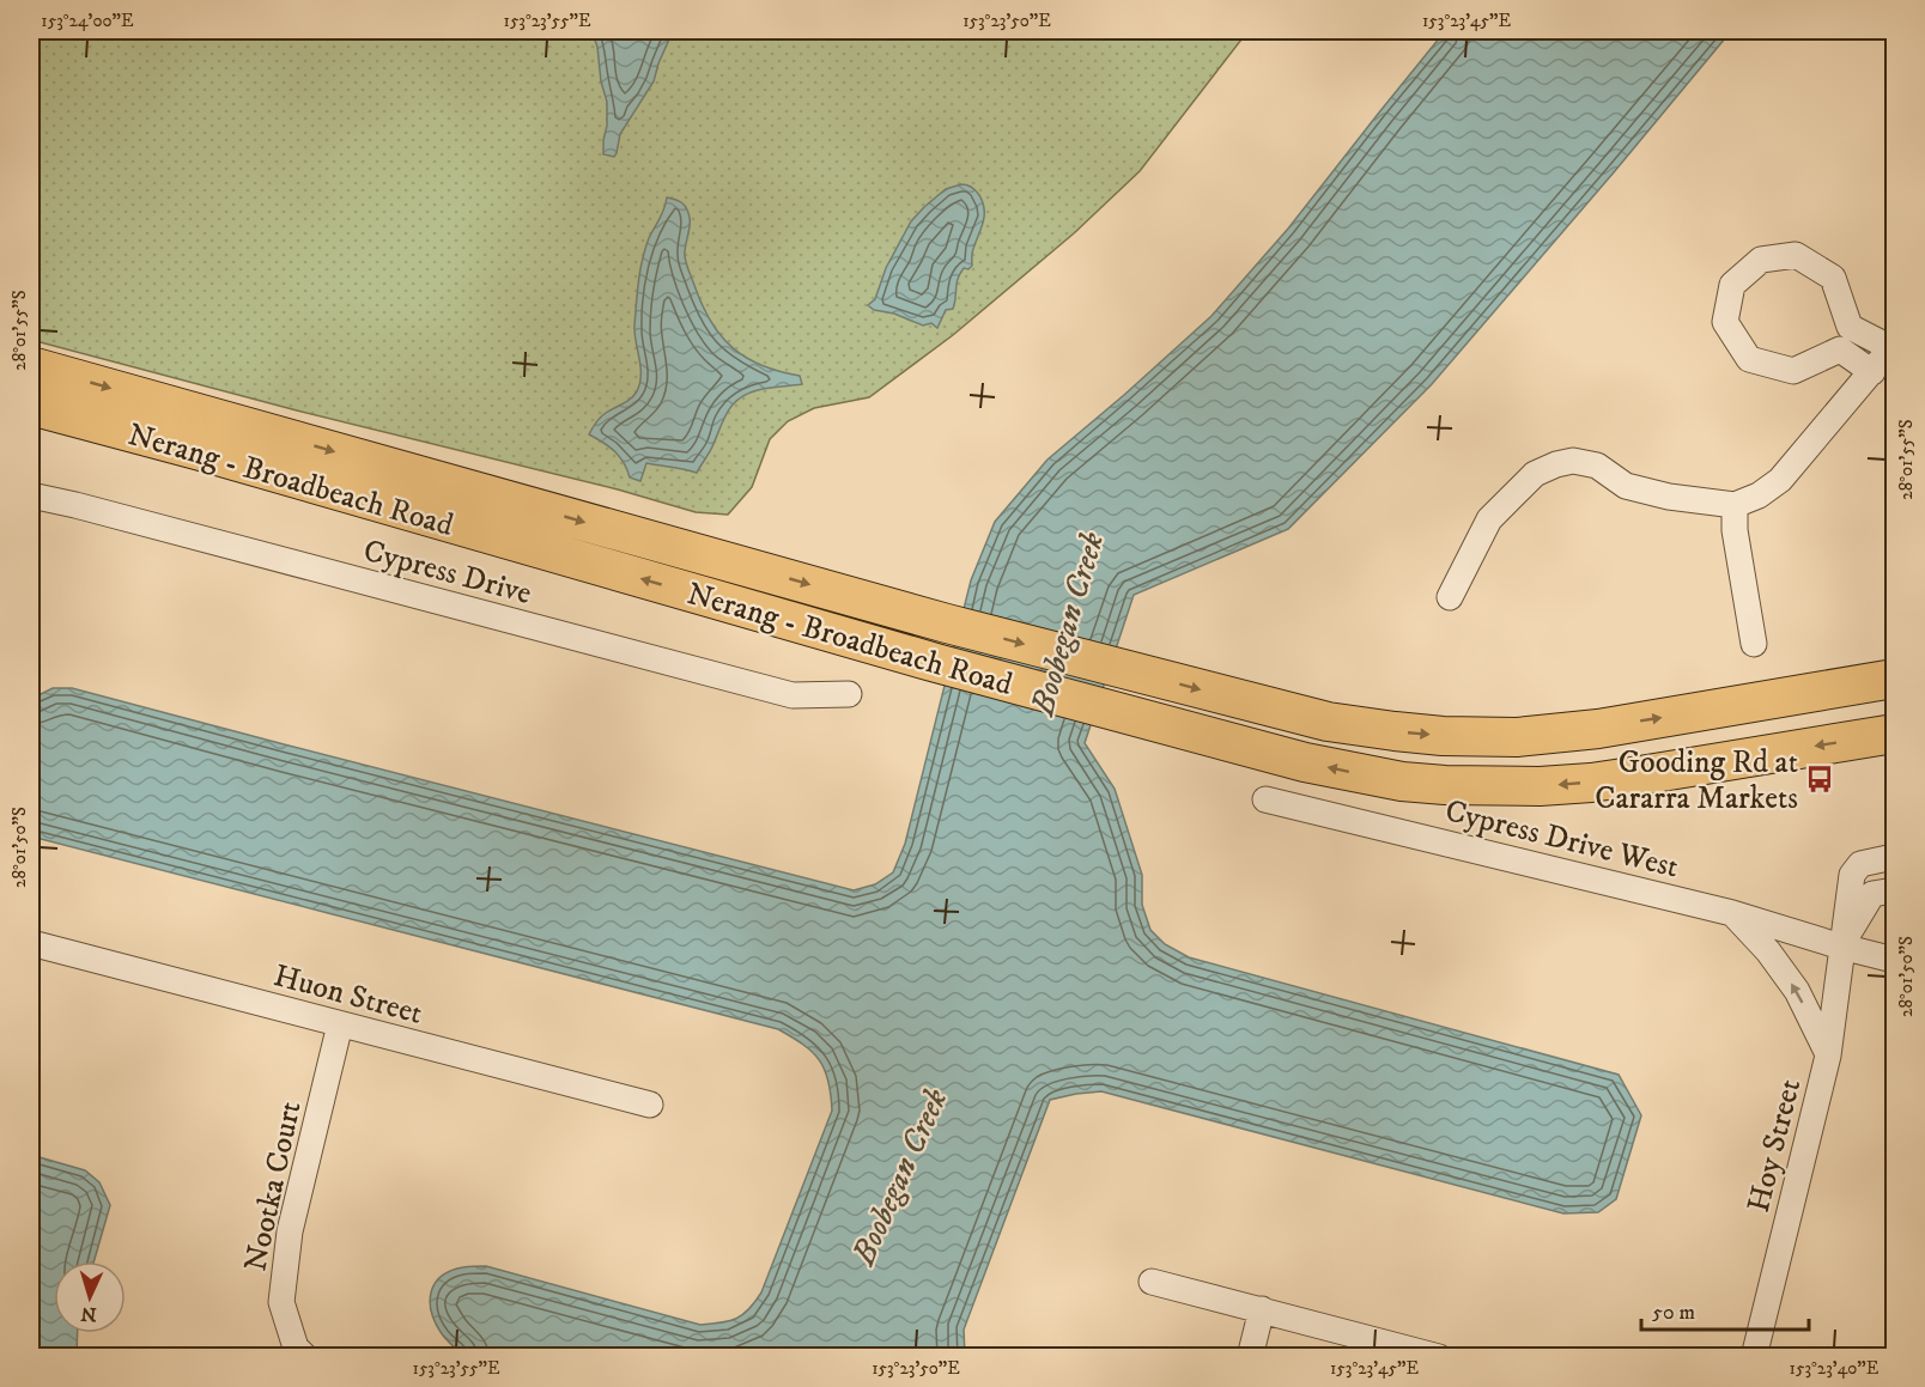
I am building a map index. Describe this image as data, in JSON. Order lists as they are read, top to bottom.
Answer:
{
  "streets": {
    "main road": ["Nerang - Broadbeach Road"],
    "street": [
      "Cypress Drive",
      "Cypress Drive West",
      "Huon Street",
      "Hoy Street",
      "Nootka Court"
    ]
  },
  "crossings": [
    ["Cypress Drive West", "Hoy Street"],
    ["Huon Street", "Nootka Court"]
  ],
  "water": ["Boobegan Creek"],
  "places": {
    "bus stop": ["Gooding Rd at Cararra Markets"]
  },
  "scale_bar": "50 m",
  "north": "bottom",
  "coordinates": [
    "153°24'00\"E",
    "153°23'55\"E",
    "153°23'50\"E",
    "153°23'45\"E",
    "28°01'55\"S",
    "28°01'50\"S",
    "153°23'40\"E"
  ]
}
